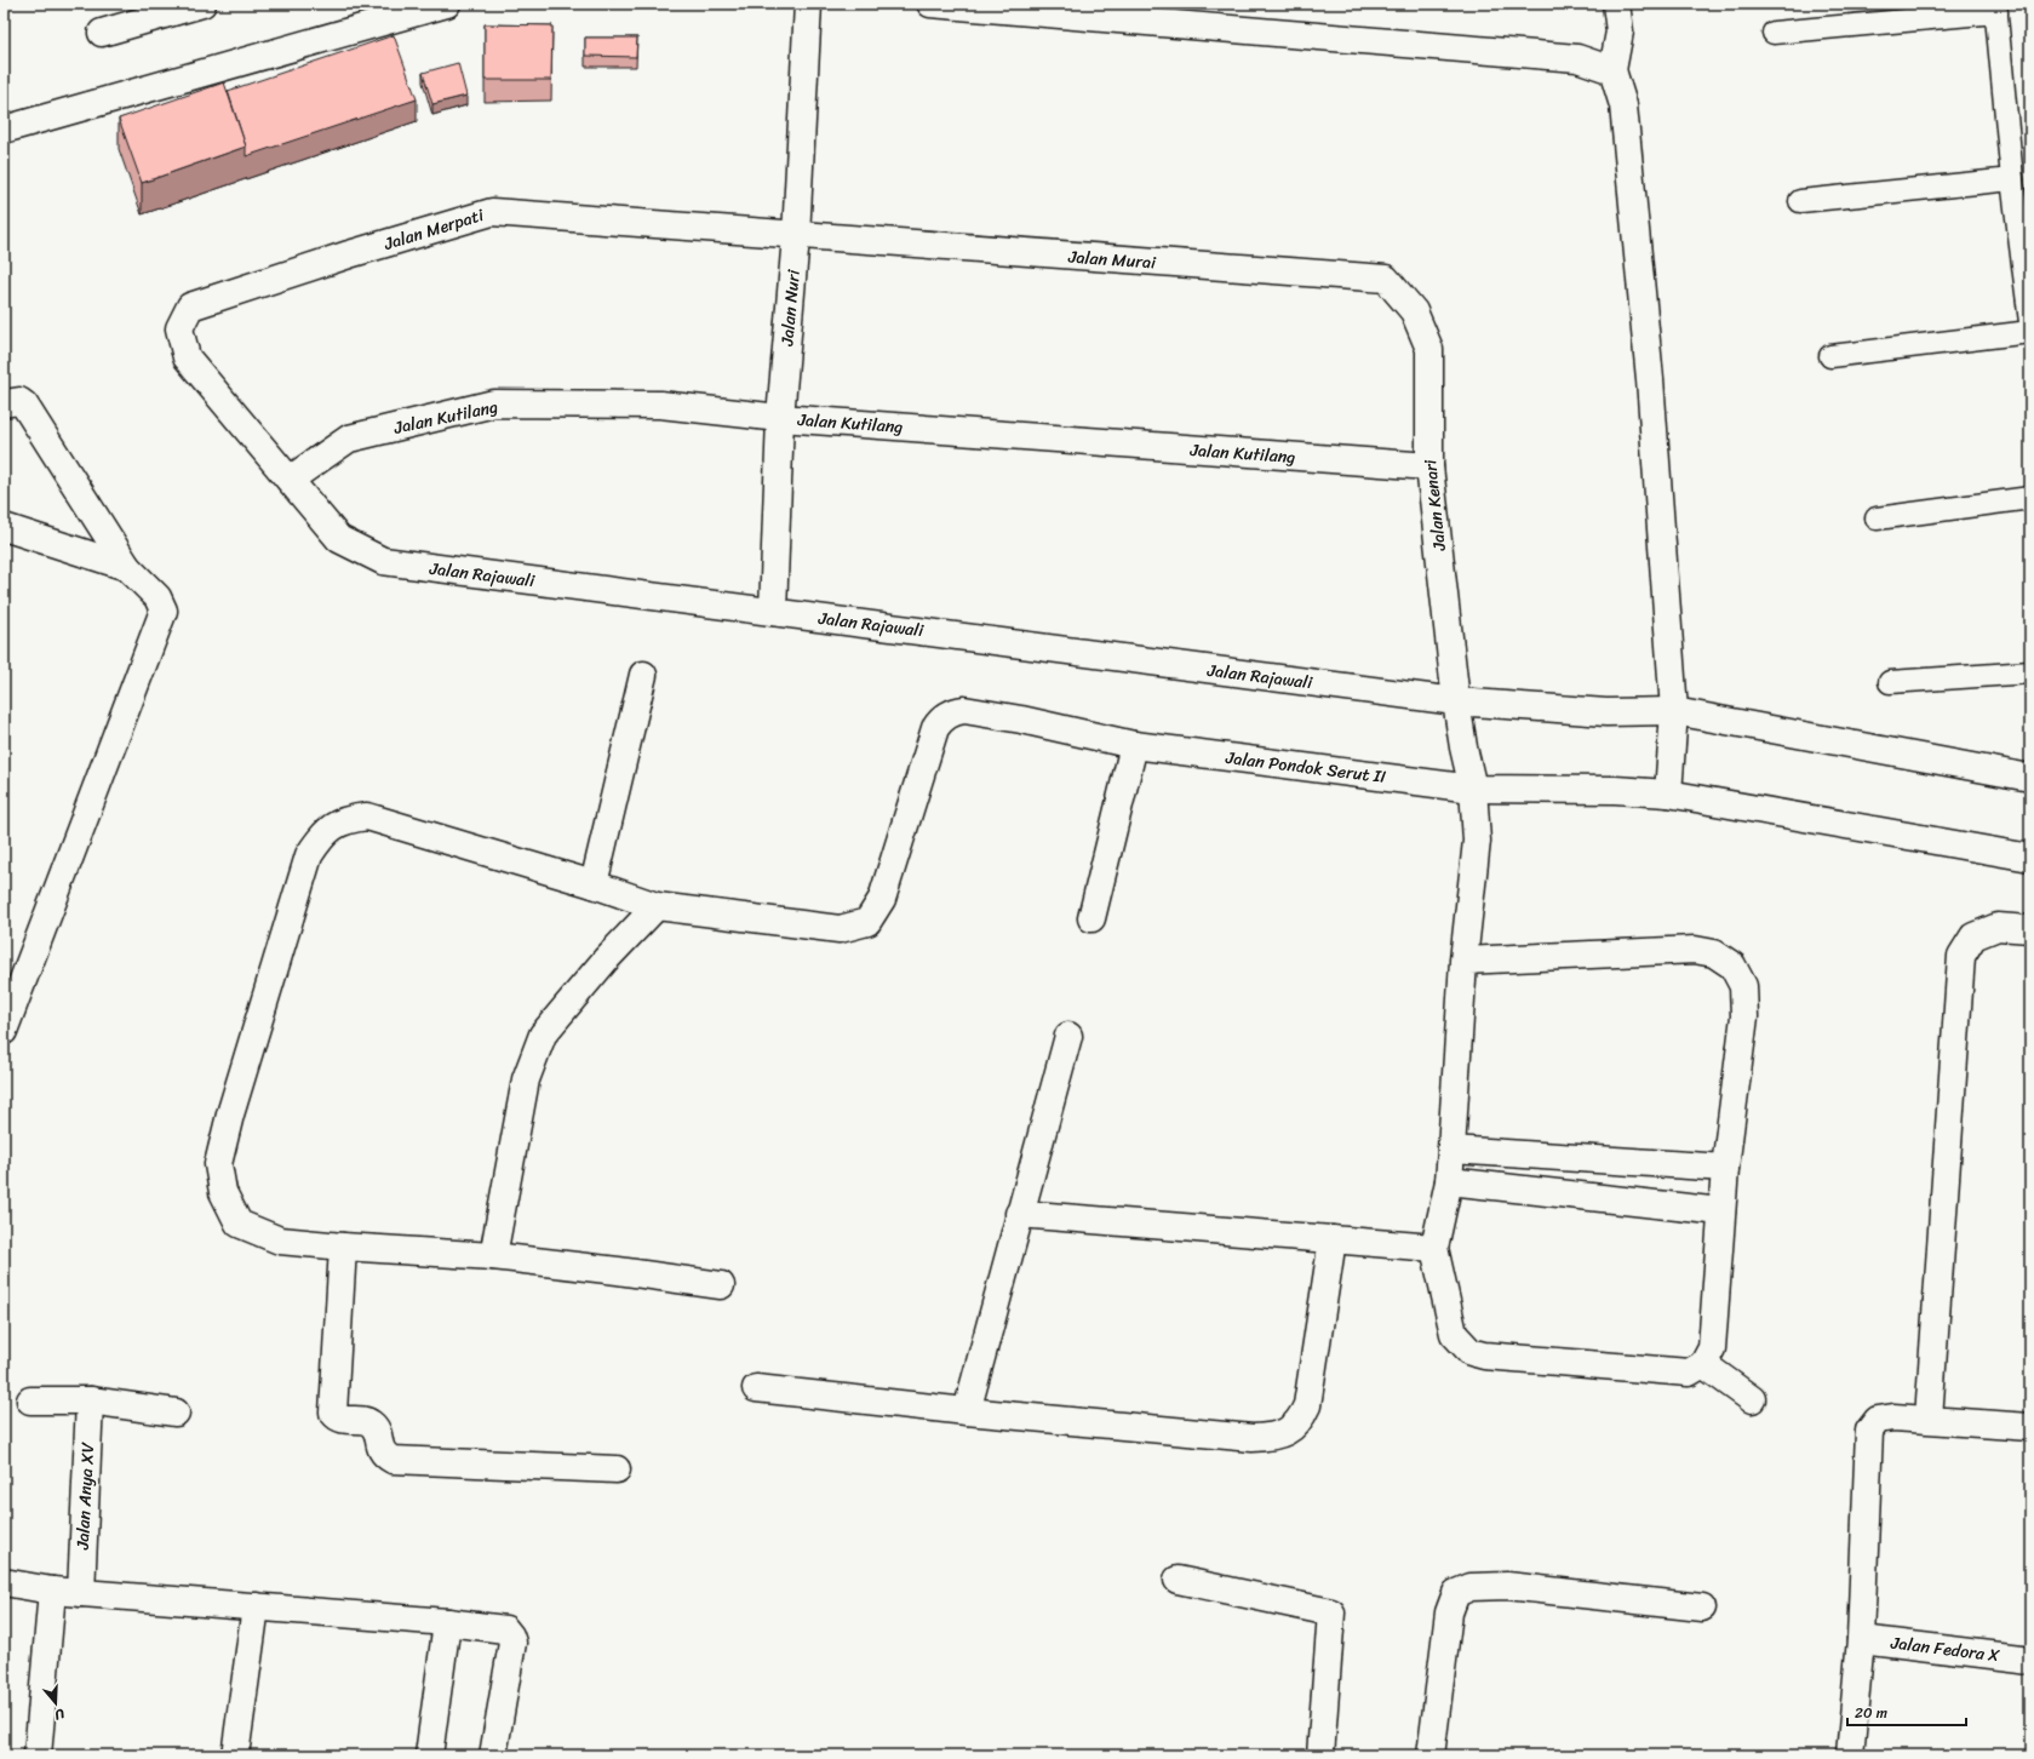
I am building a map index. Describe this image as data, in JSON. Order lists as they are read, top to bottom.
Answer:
{
  "streets": {
    "street": [
      "Jalan Merpati",
      "Jalan Murai",
      "Jalan Nuri",
      "Jalan Kutilang",
      "Jalan Kenari",
      "Jalan Rajawali",
      "Jalan Pondok Serut II",
      "Jalan Anya XV",
      "Jalan Fedora X"
    ]
  },
  "crossings": [
    ["Jalan Merpati", "Jalan Murai"],
    ["Jalan Merpati", "Jalan Nuri"],
    ["Jalan Merpati", "Jalan Rajawali"],
    ["Jalan Murai", "Jalan Nuri"],
    ["Jalan Murai", "Jalan Kenari"],
    ["Jalan Nuri", "Jalan Kutilang"],
    ["Jalan Nuri", "Jalan Rajawali"],
    ["Jalan Kutilang", "Jalan Kenari"],
    ["Jalan Kutilang", "Jalan Rajawali"],
    ["Jalan Kenari", "Jalan Rajawali"],
    ["Jalan Kenari", "Jalan Pondok Serut II"]
  ],
  "scale_bar": "20 m",
  "north": "bottom"
}
